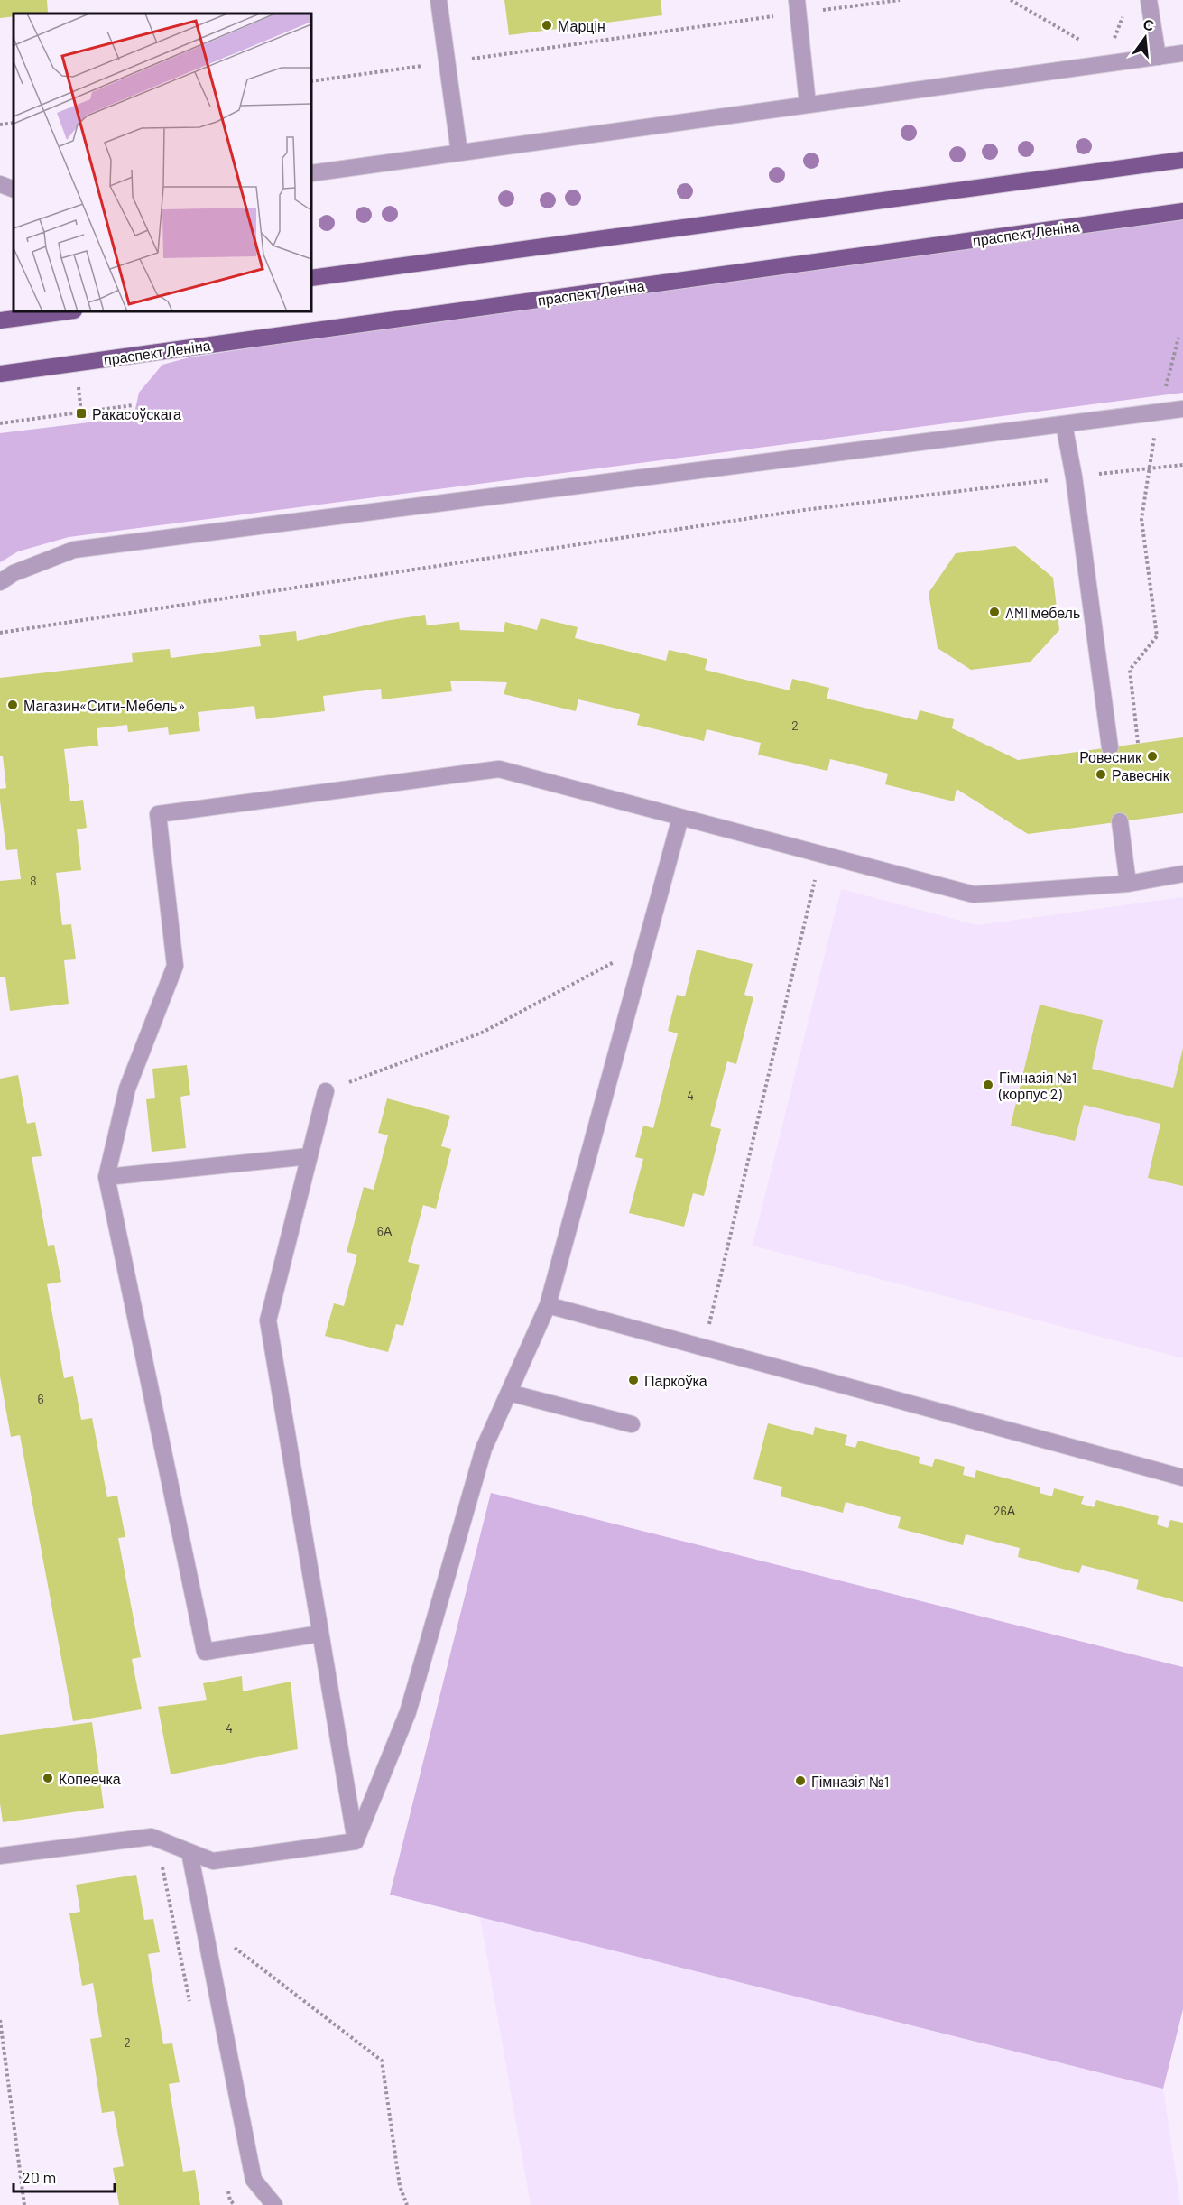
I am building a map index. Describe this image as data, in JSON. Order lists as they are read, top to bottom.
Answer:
{
  "streets": {
    "main road": ["праспект Леніна"]
  },
  "places": {
    "other": [
      "Марцін",
      "AMI мебель",
      "Магазин«Сити-Мебель»",
      "Ровесник",
      "Равеснік",
      "Гімназія №1 (корпус 2)",
      "Паркоўка",
      "Копеечка",
      "Гімназія №1"
    ],
    "transit": ["Ракасоўскага"]
  },
  "house_numbers": [
    "2",
    "8",
    "4",
    "6А",
    "6",
    "26А",
    "4",
    "2"
  ],
  "scale_bar": "20 m",
  "north": "top"
}
